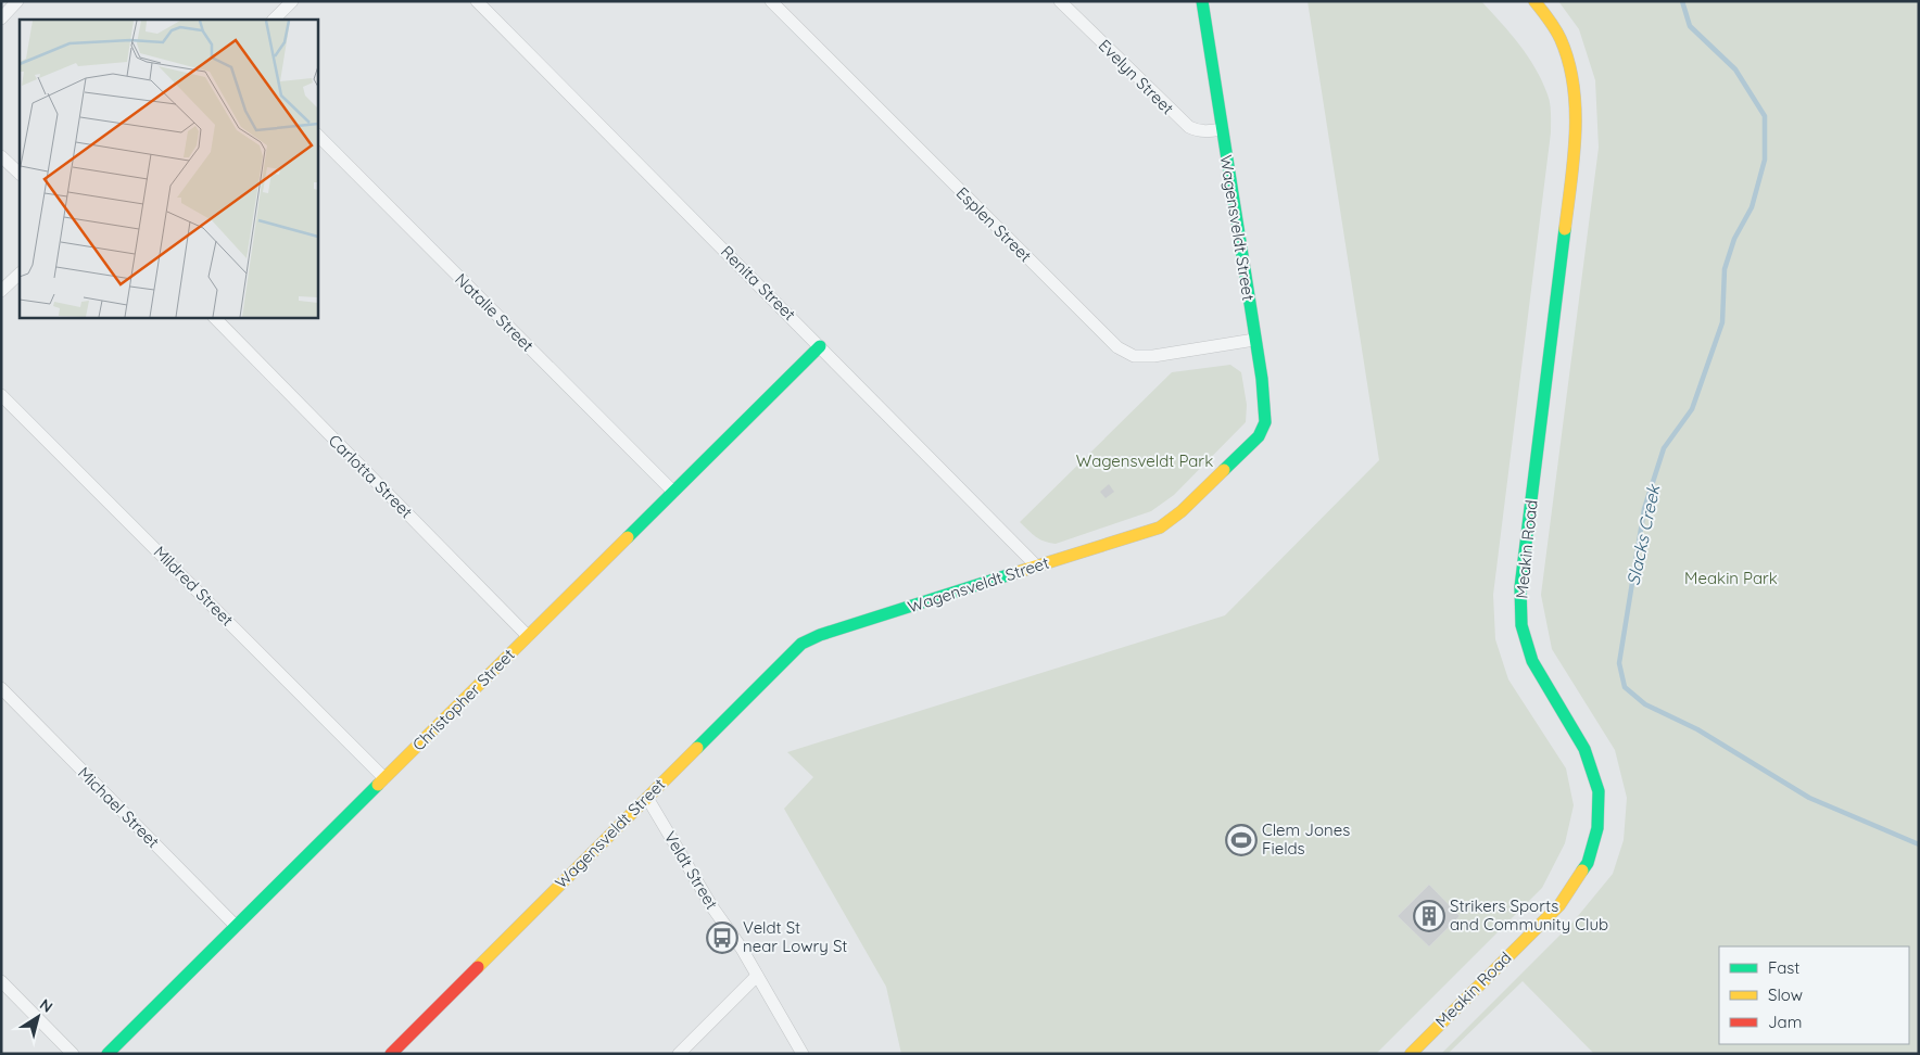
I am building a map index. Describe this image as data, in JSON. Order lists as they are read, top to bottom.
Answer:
{
  "streets": {
    "street": [
      "Evelyn Street",
      "Esplen Street",
      "Wagensveldt Street",
      "Renita Street",
      "Natalie Street",
      "Carlotta Street",
      "Meakin Road",
      "Mildred Street",
      "Christopher Street",
      "Michael Street",
      "Veldt Street"
    ]
  },
  "crossings": [
    ["Evelyn Street", "Wagensveldt Street"],
    ["Esplen Street", "Wagensveldt Street"],
    ["Wagensveldt Street", "Renita Street"],
    ["Wagensveldt Street", "Veldt Street"],
    ["Renita Street", "Christopher Street"],
    ["Natalie Street", "Christopher Street"],
    ["Carlotta Street", "Christopher Street"],
    ["Mildred Street", "Christopher Street"],
    ["Christopher Street", "Michael Street"]
  ],
  "water": ["Slacks Creek"],
  "parks": ["Wagensveldt Park", "Meakin Park"],
  "places": {
    "sports": ["Clem Jones Fields"],
    "building": ["Strikers Sports and Community Club"],
    "bus stop": ["Veldt St near Lowry St"]
  },
  "legend": ["Fast", "Slow", "Jam"],
  "north": "top right"
}
